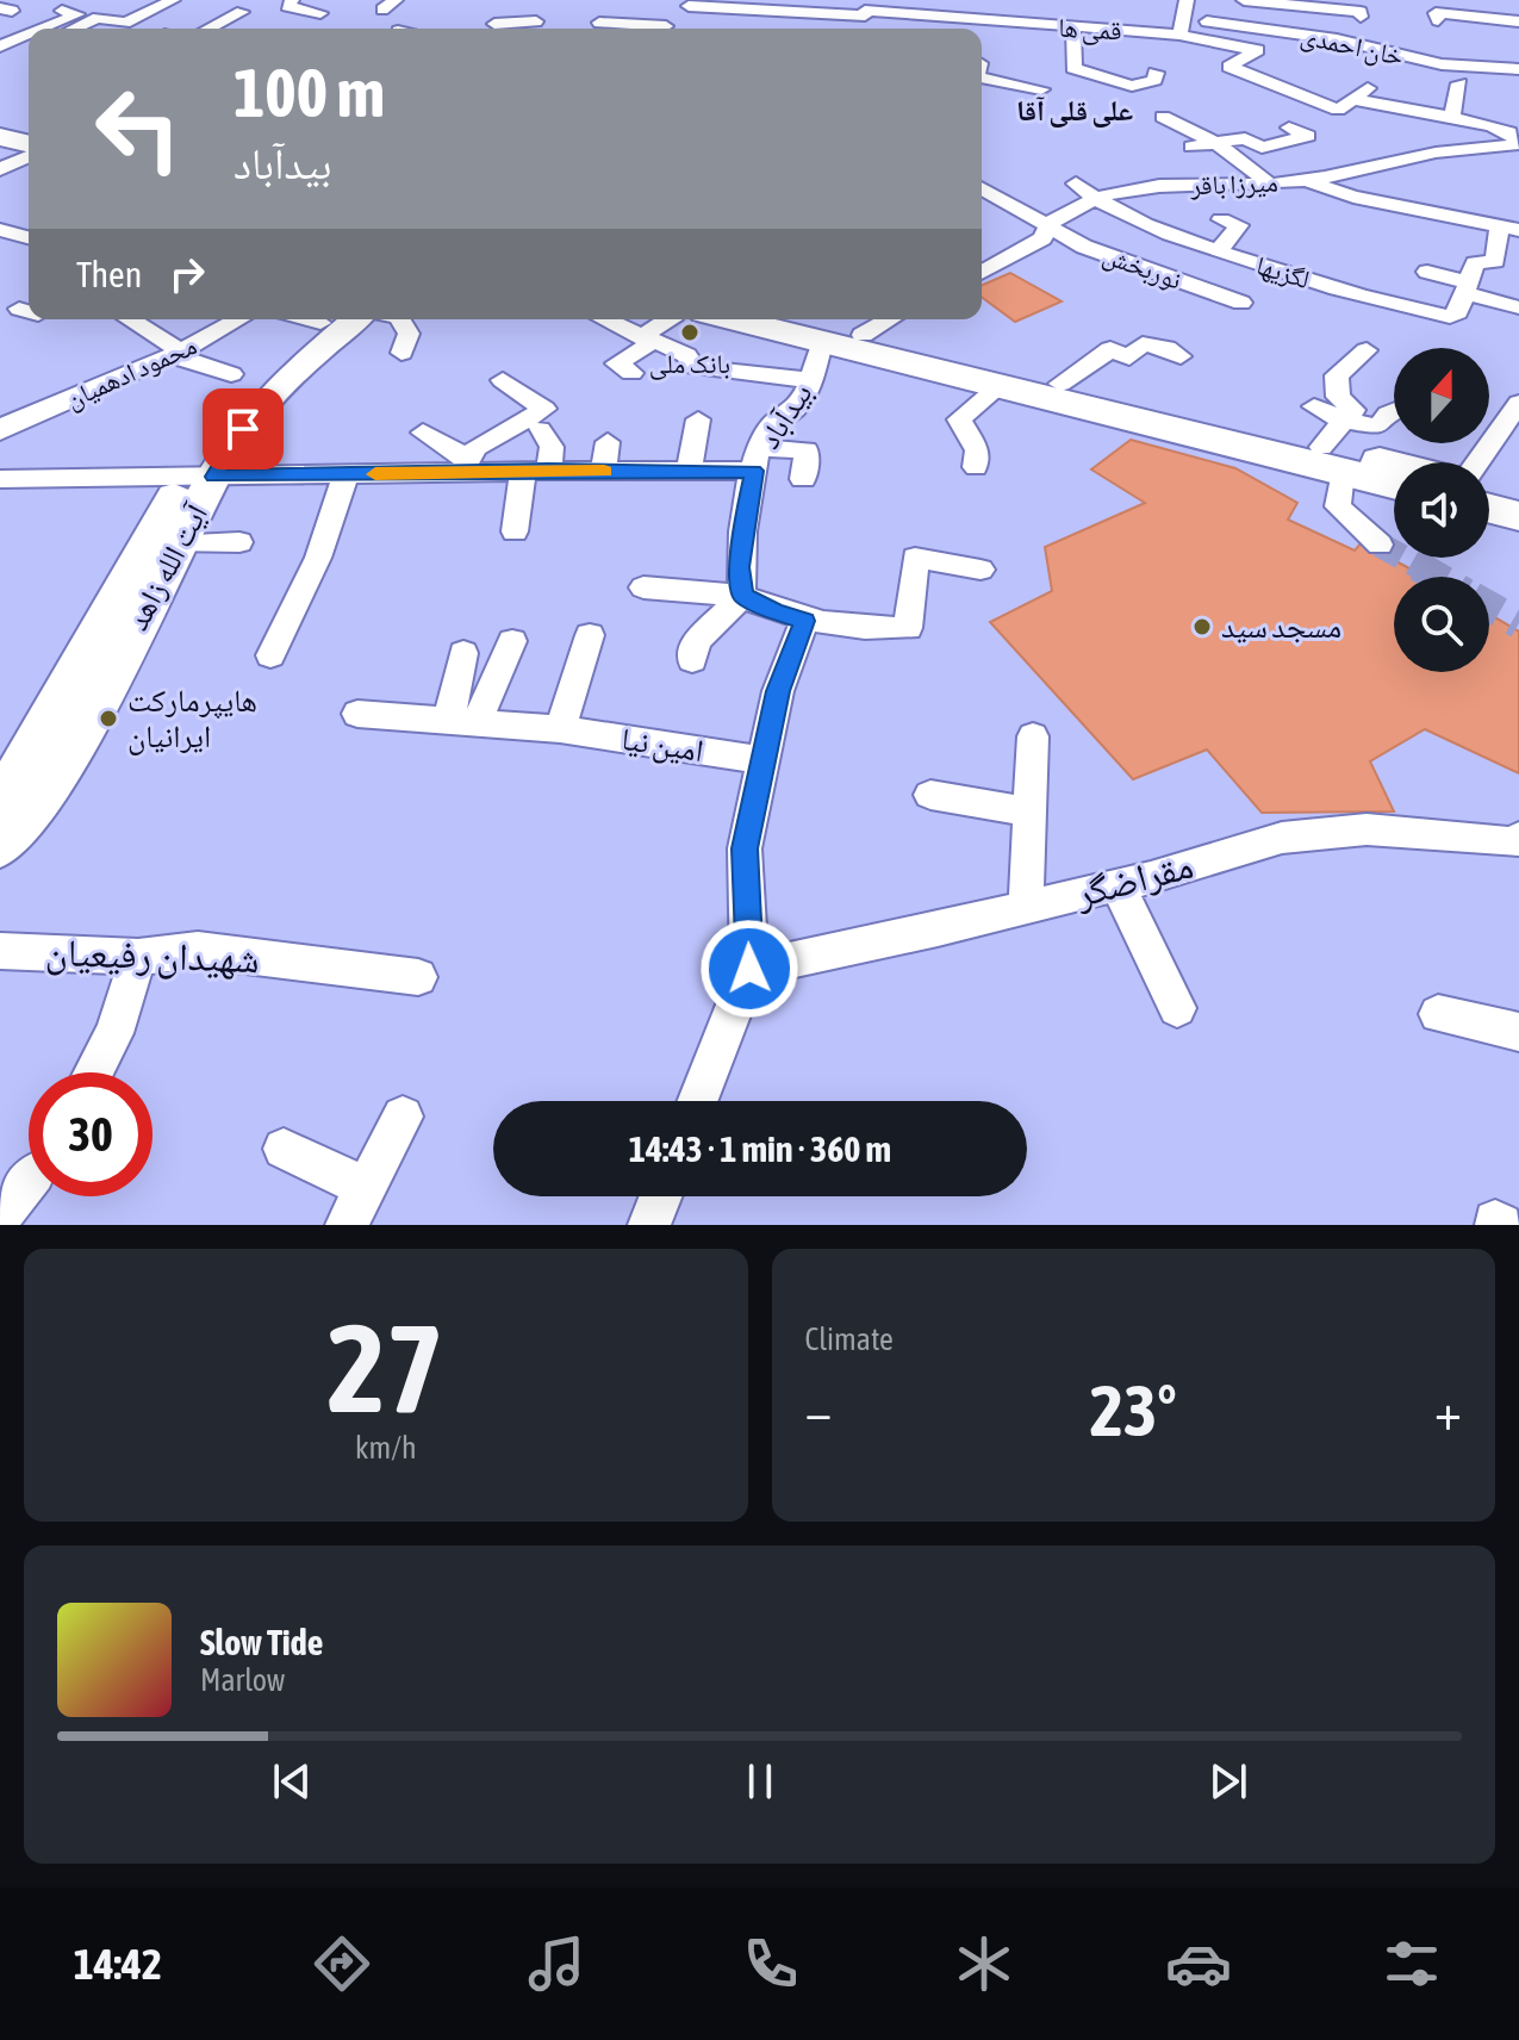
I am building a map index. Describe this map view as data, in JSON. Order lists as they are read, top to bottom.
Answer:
{
  "streets": {
    "main road": ["آیت الله زاهد"],
    "street": [
      "قمی ها",
      "خان احمدی",
      "میرزا باقر",
      "نوربخش",
      "لگزیها",
      "محمود ادهمیان",
      "بیدآباد",
      "امین نیا",
      "مقراضگر",
      "شهیدان رفیعیان"
    ]
  },
  "crossings": [
    ["قمی ها", "خان احمدی"],
    ["میرزا باقر", "نوربخش"],
    ["میرزا باقر", "لگزیها"]
  ],
  "districts": ["علی قلی آقا"],
  "places": ["بانک ملی", "مسجد سید", "هایپرمارکت ایرانیان"],
  "north": "top",
  "page": {
    "turn": ["100 m", "بیدآباد"],
    "then": "Then",
    "limit": "30",
    "trip": "14:43 · 1 min · 360 m",
    "tile": [
      ["27", "km/h"],
      "Climate"
    ],
    "heat": ["−", "23°", "+"],
    "song": ["Slow Tide", "Marlow"],
    "tabs": "14:42"
  }
}
